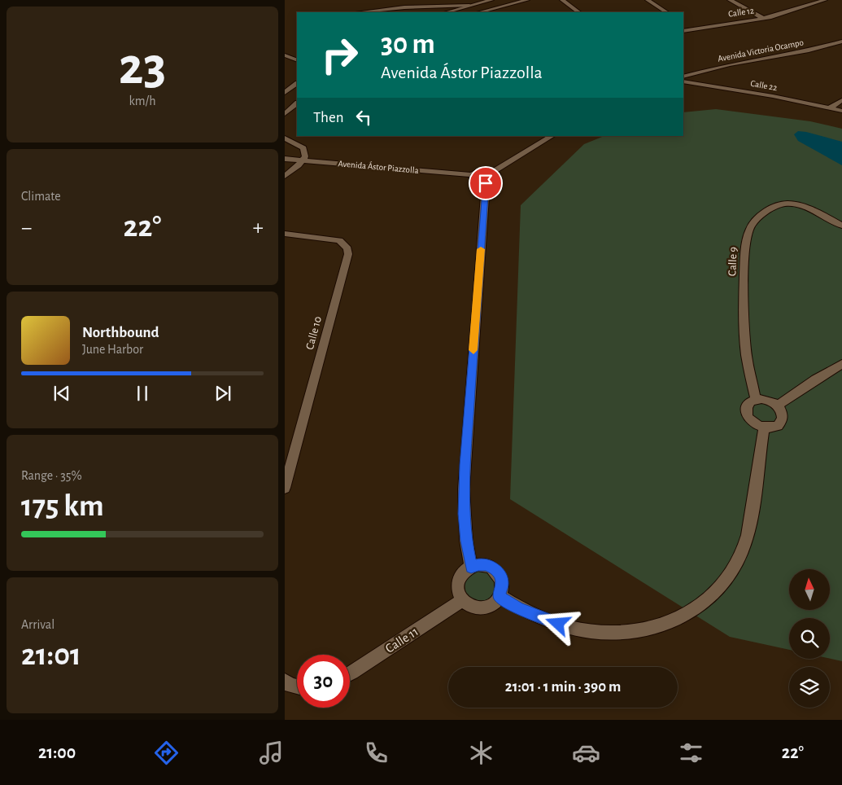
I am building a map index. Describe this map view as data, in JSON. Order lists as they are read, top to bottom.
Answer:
{
  "streets": {
    "street": [
      "Calle 12",
      "Avenida Victoria Ocampo",
      "Calle 22",
      "Avenida Ástor Piazzolla",
      "Calle 9",
      "Calle 10",
      "Calle 11"
    ]
  },
  "north": "top",
  "page": {
    "tile": [
      ["23", "km/h"],
      "Climate",
      ["Range · 35%", "175 km"],
      ["Arrival", "21:01"]
    ],
    "turn": ["30 m", "Avenida Ástor Piazzolla"],
    "then": "Then",
    "heat": ["−", "22°", "+"],
    "song": ["Northbound", "June Harbor"],
    "limit": "30",
    "trip": "21:01 · 1 min · 390 m",
    "tabs": ["21:00", "22°"]
  }
}
